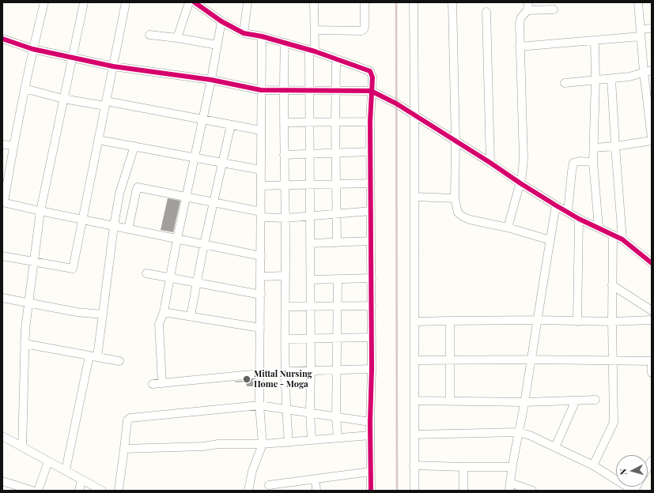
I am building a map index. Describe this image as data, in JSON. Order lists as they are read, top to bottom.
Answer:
{
  "places": ["Mittal Nursing Home - Moga"],
  "north": "left"
}
